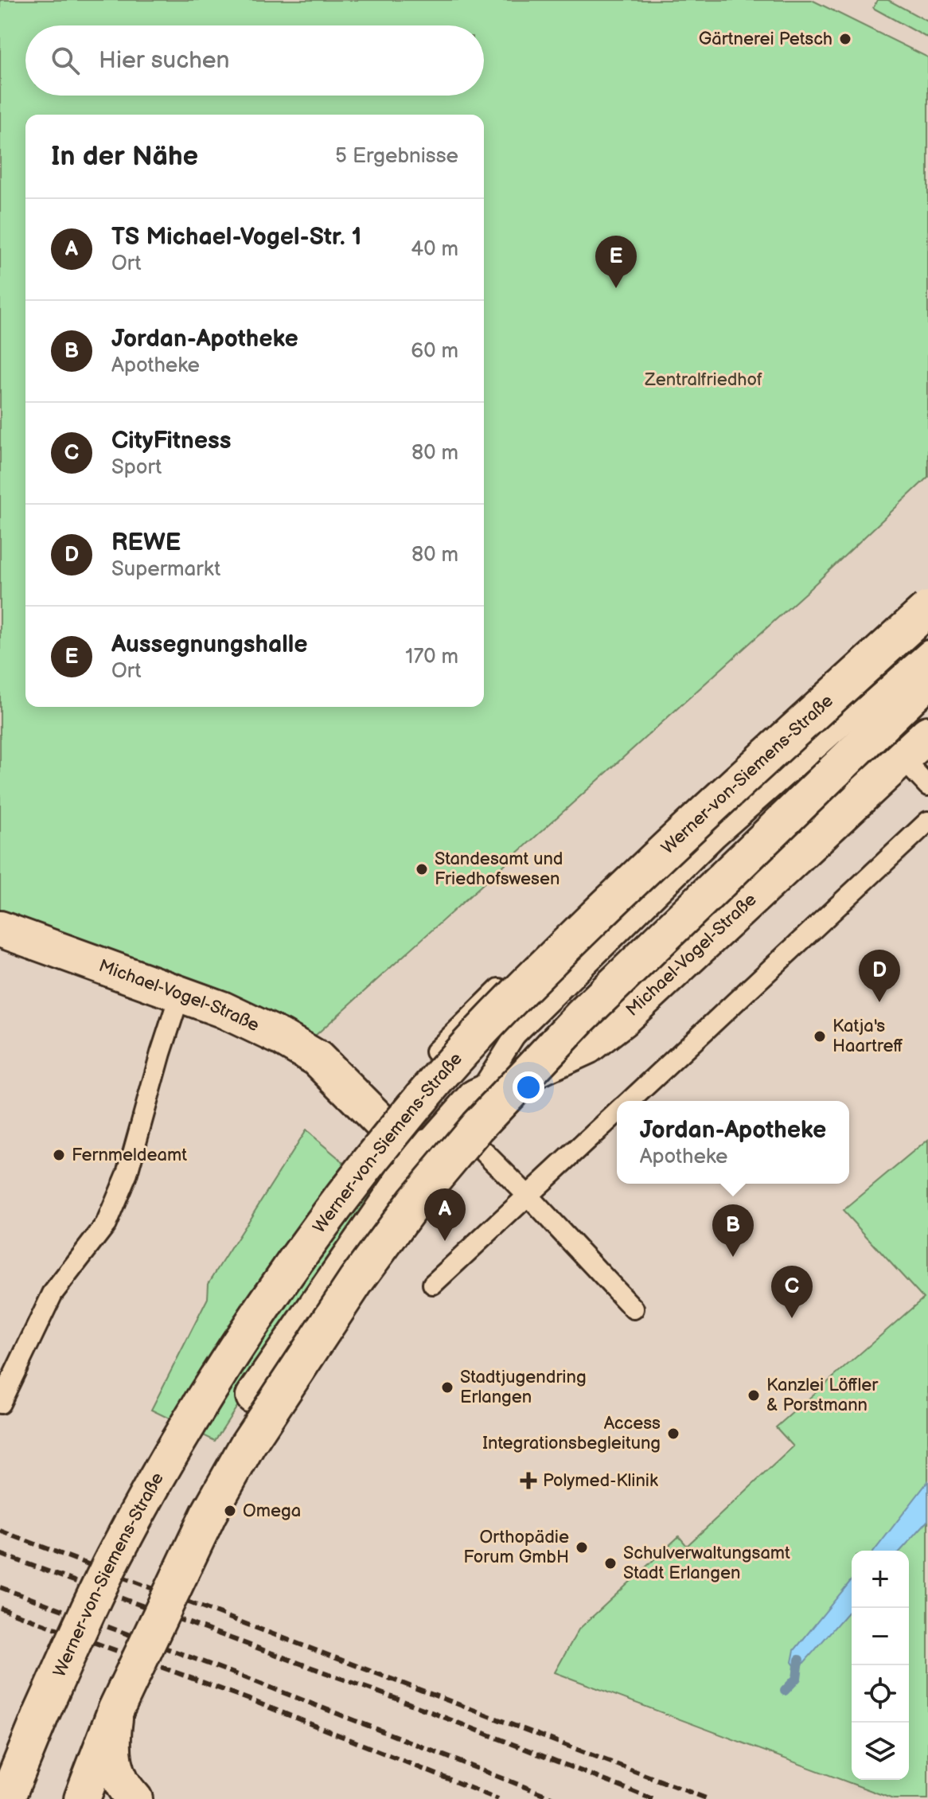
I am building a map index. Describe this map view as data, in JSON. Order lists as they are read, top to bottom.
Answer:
{
  "streets": {
    "main road": ["Werner-von-Siemens-Straße", "Michael-Vogel-Straße"]
  },
  "parks": ["Zentralfriedhof"],
  "places": {
    "other": [
      "Gärtnerei Petsch",
      "Standesamt und Friedhofswesen",
      "Katja's Haartreff",
      "Fernmeldeamt",
      "Stadtjugendring Erlangen",
      "Kanzlei Löffler & Porstmann",
      "Access Integrationsbegleitung",
      "Omega",
      "Orthopädie Forum GmbH",
      "Schulverwaltungsamt Stadt Erlangen"
    ],
    "health": ["Polymed-Klinik"]
  },
  "page": {
    "search": "Hier suchen",
    "heading": ["In der Nähe", "5 Ergebnisse"],
    "list": [
      {
        "mark": "A",
        "name": "TS Michael-Vogel-Str. 1",
        "note": "Ort",
        "value": "40 m"
      },
      {
        "mark": "B",
        "name": "Jordan-Apotheke",
        "note": "Apotheke",
        "value": "60 m"
      },
      {
        "mark": "C",
        "name": "CityFitness",
        "note": "Sport",
        "value": "80 m"
      },
      {
        "mark": "D",
        "name": "REWE",
        "note": "Supermarkt",
        "value": "80 m"
      },
      {
        "mark": "E",
        "name": "Aussegnungshalle",
        "note": "Ort",
        "value": "170 m"
      }
    ],
    "pins": [
      "E",
      "D",
      "A",
      "B",
      "C"
    ],
    "popup": ["Jordan-Apotheke", "Apotheke"],
    "map_buttons": ["+", "−"]
  }
}
